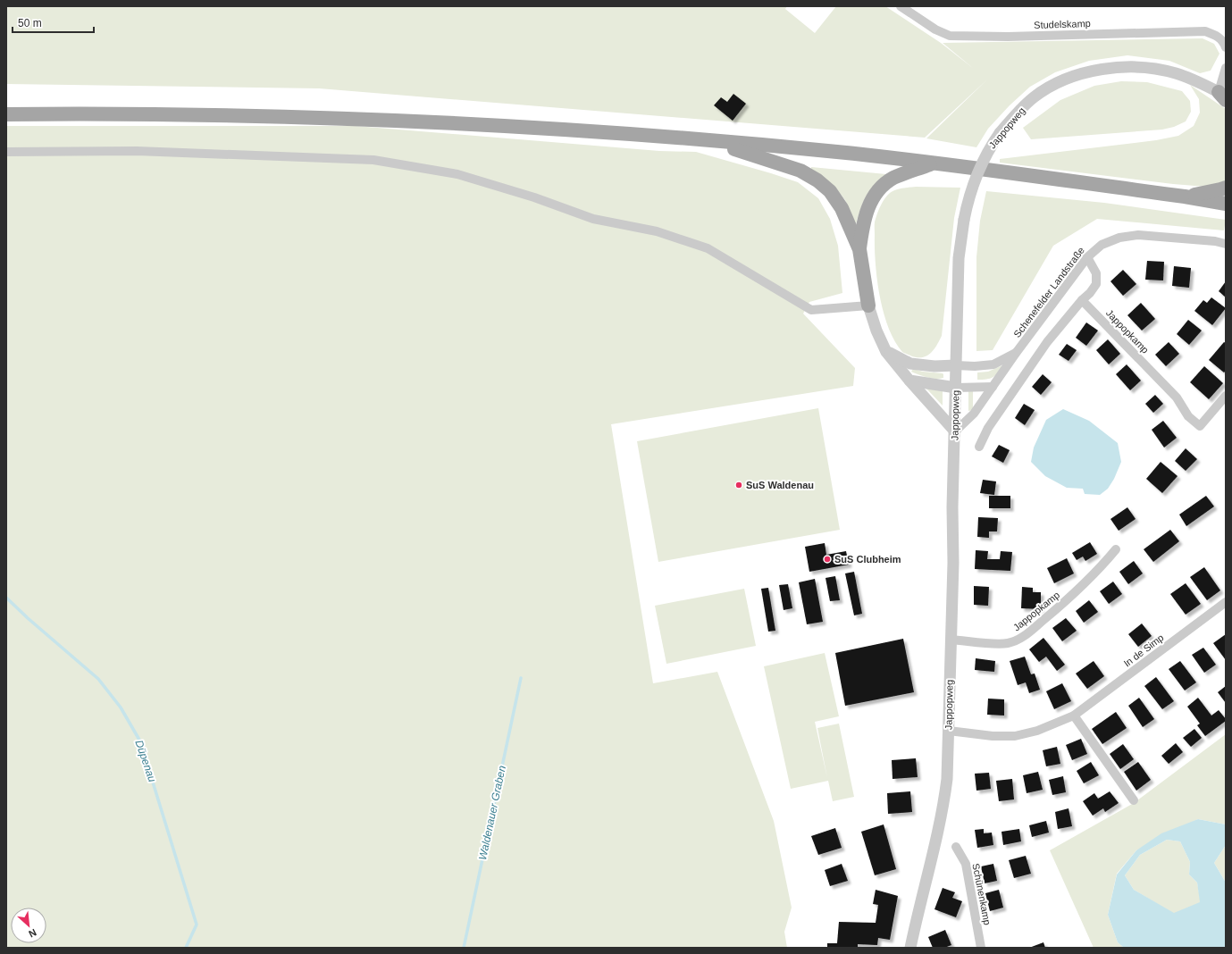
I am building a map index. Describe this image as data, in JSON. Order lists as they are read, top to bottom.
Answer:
{
  "streets": {
    "street": [
      "Studelskamp",
      "Jappopweg",
      "Schenefelder Landstraße",
      "Jappopkamp",
      "In de Simp",
      "Schünenkamp"
    ]
  },
  "crossings": [
    ["Jappopweg", "Schenefelder Landstraße"],
    ["Jappopweg", "Jappopkamp"],
    ["Jappopweg", "In de Simp"]
  ],
  "water": ["Düpenau", "Waldenauer Graben"],
  "places": ["SuS Waldenau", "SuS Clubheim"],
  "scale_bar": "50 m",
  "north": "bottom right"
}
